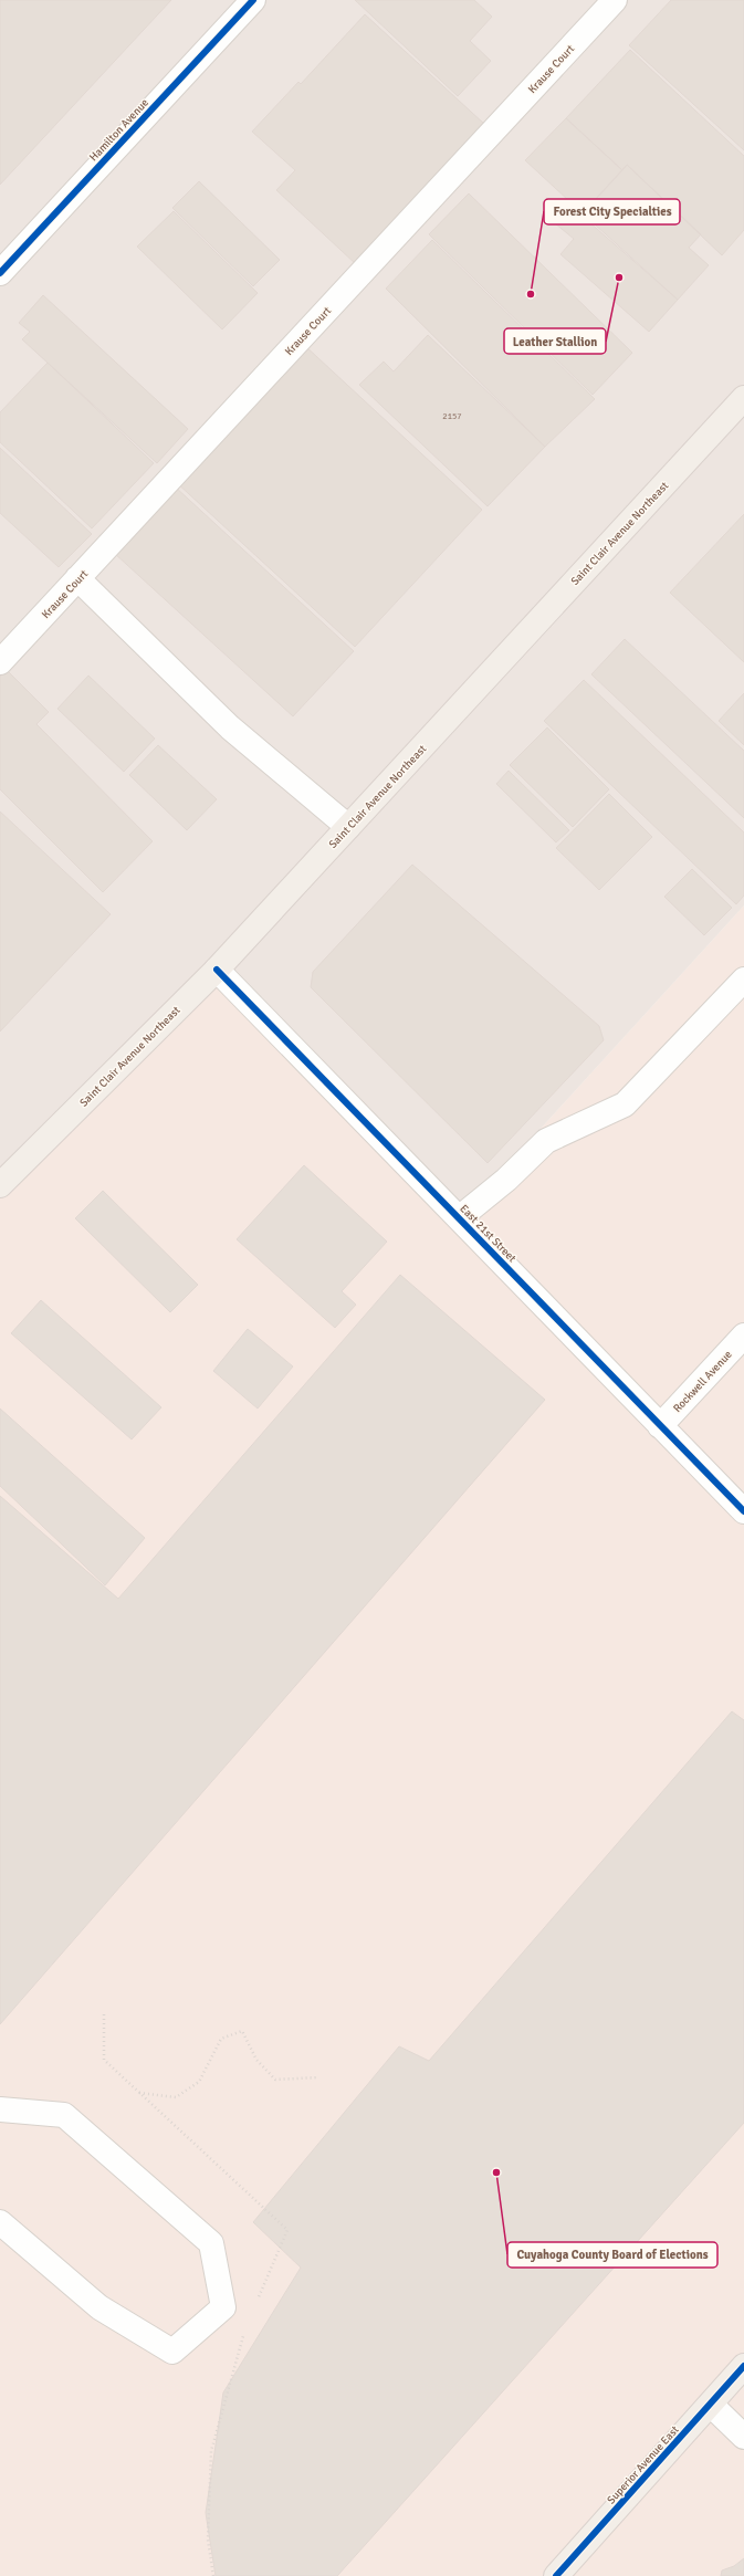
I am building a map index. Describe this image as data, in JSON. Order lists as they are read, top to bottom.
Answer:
{
  "streets": {
    "main road": ["Saint Clair Avenue Northeast", "Superior Avenue East"],
    "street": [
      "Krause Court",
      "Hamilton Avenue",
      "East 21st Street",
      "Rockwell Avenue"
    ]
  },
  "crossings": [
    ["Saint Clair Avenue Northeast", "East 21st Street"],
    ["East 21st Street", "Rockwell Avenue"]
  ],
  "places": ["Leather Stallion", "Forest City Specialties", "Cuyahoga County Board of Elections"],
  "house_numbers": ["2157"]
}
